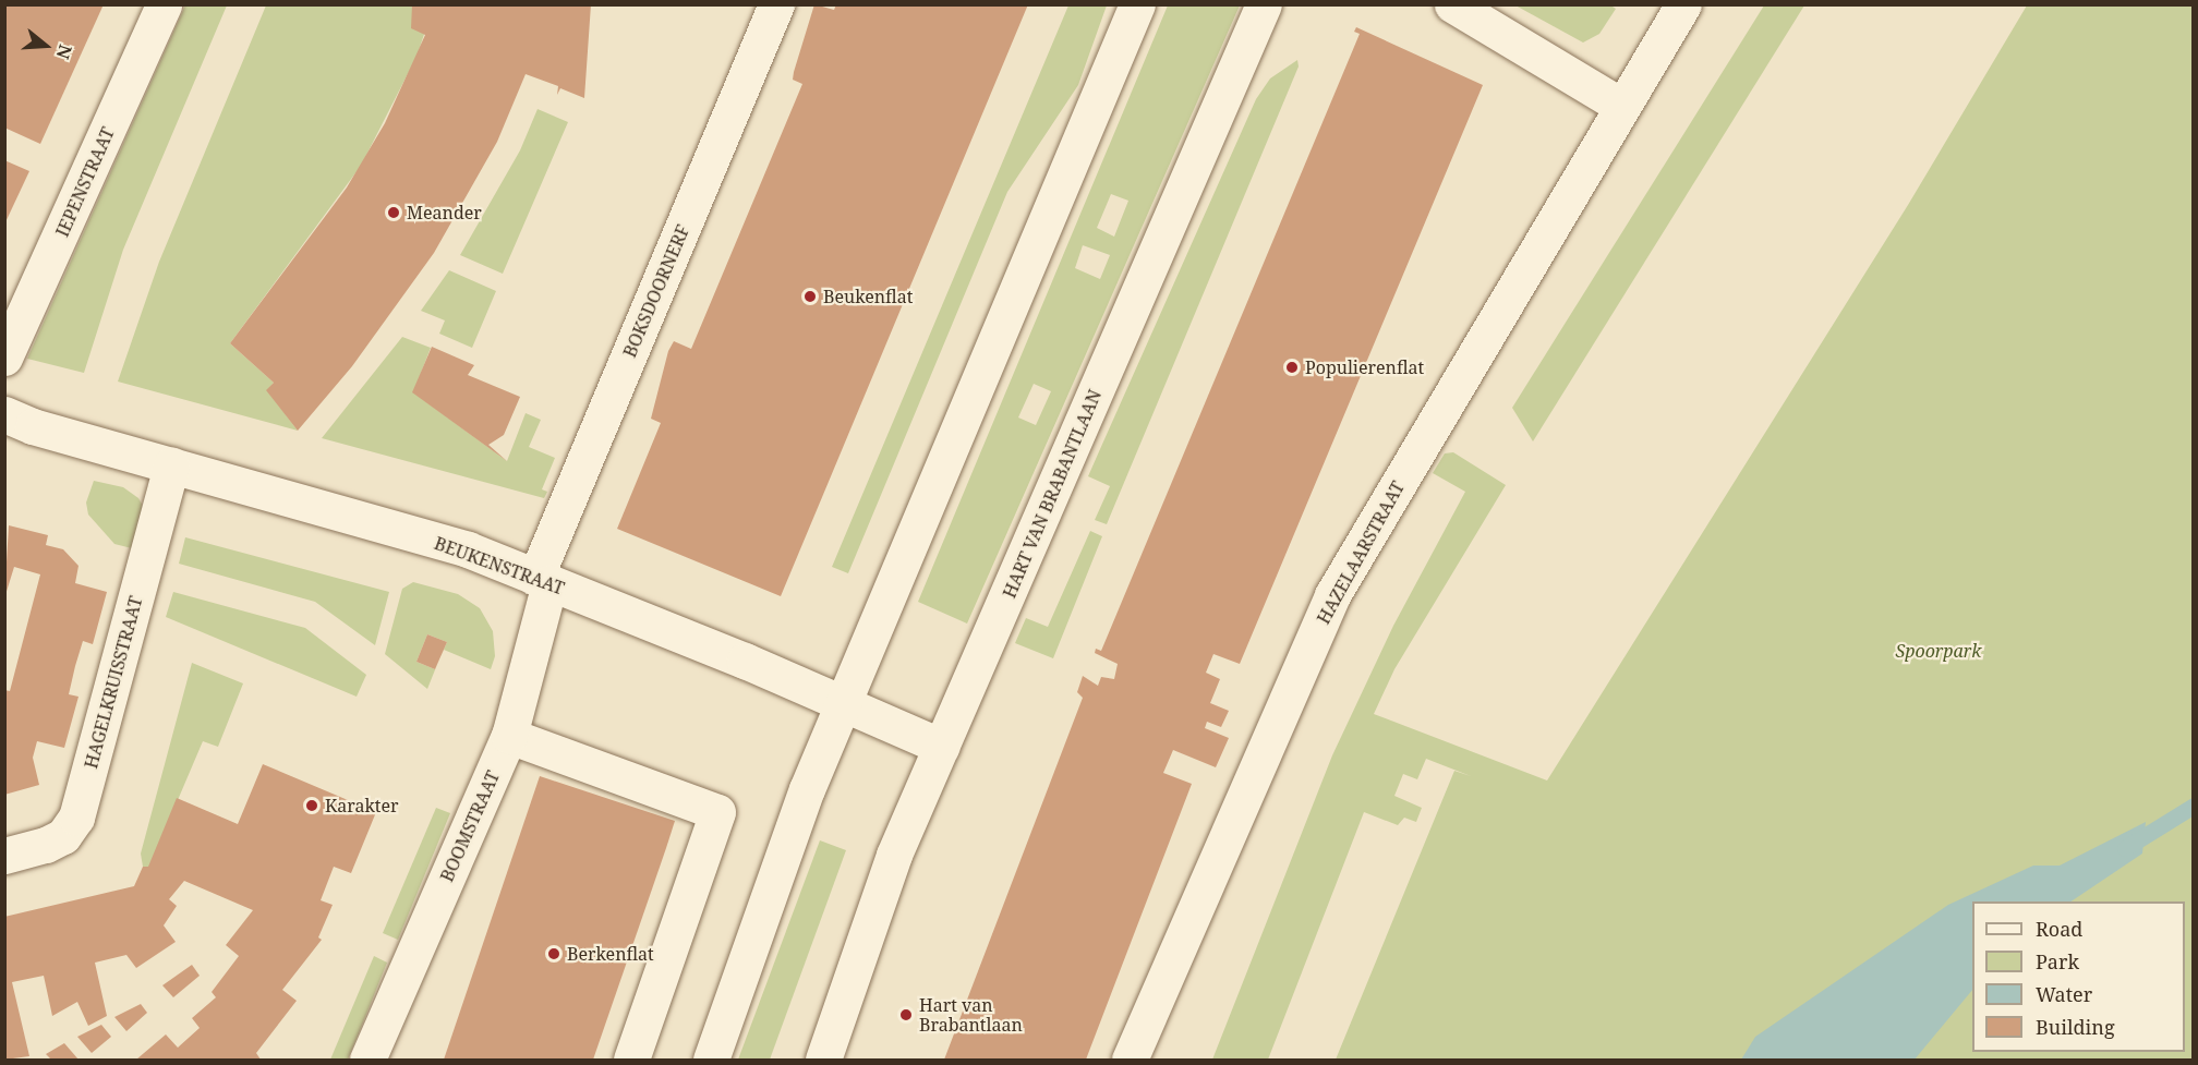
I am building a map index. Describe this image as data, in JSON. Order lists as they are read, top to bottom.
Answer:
{
  "streets": {
    "street": [
      "IEPENSTRAAT",
      "BOKSDOORNERF",
      "HART VAN BRABANTLAAN",
      "HAZELAARSTRAAT",
      "BEUKENSTRAAT",
      "HAGELKRUISSTRAAT",
      "BOOMSTRAAT"
    ]
  },
  "crossings": [
    ["BOKSDOORNERF", "BEUKENSTRAAT"],
    ["BOKSDOORNERF", "BOOMSTRAAT"],
    ["HART VAN BRABANTLAAN", "BEUKENSTRAAT"],
    ["BEUKENSTRAAT", "HAGELKRUISSTRAAT"],
    ["BEUKENSTRAAT", "BOOMSTRAAT"]
  ],
  "parks": ["Spoorpark"],
  "places": [
    "Meander",
    "Beukenflat",
    "Populierenflat",
    "Karakter",
    "Berkenflat",
    "Hart van Brabantlaan"
  ],
  "legend": [
    "Road",
    "Park",
    "Water",
    "Building"
  ],
  "north": "right"
}
